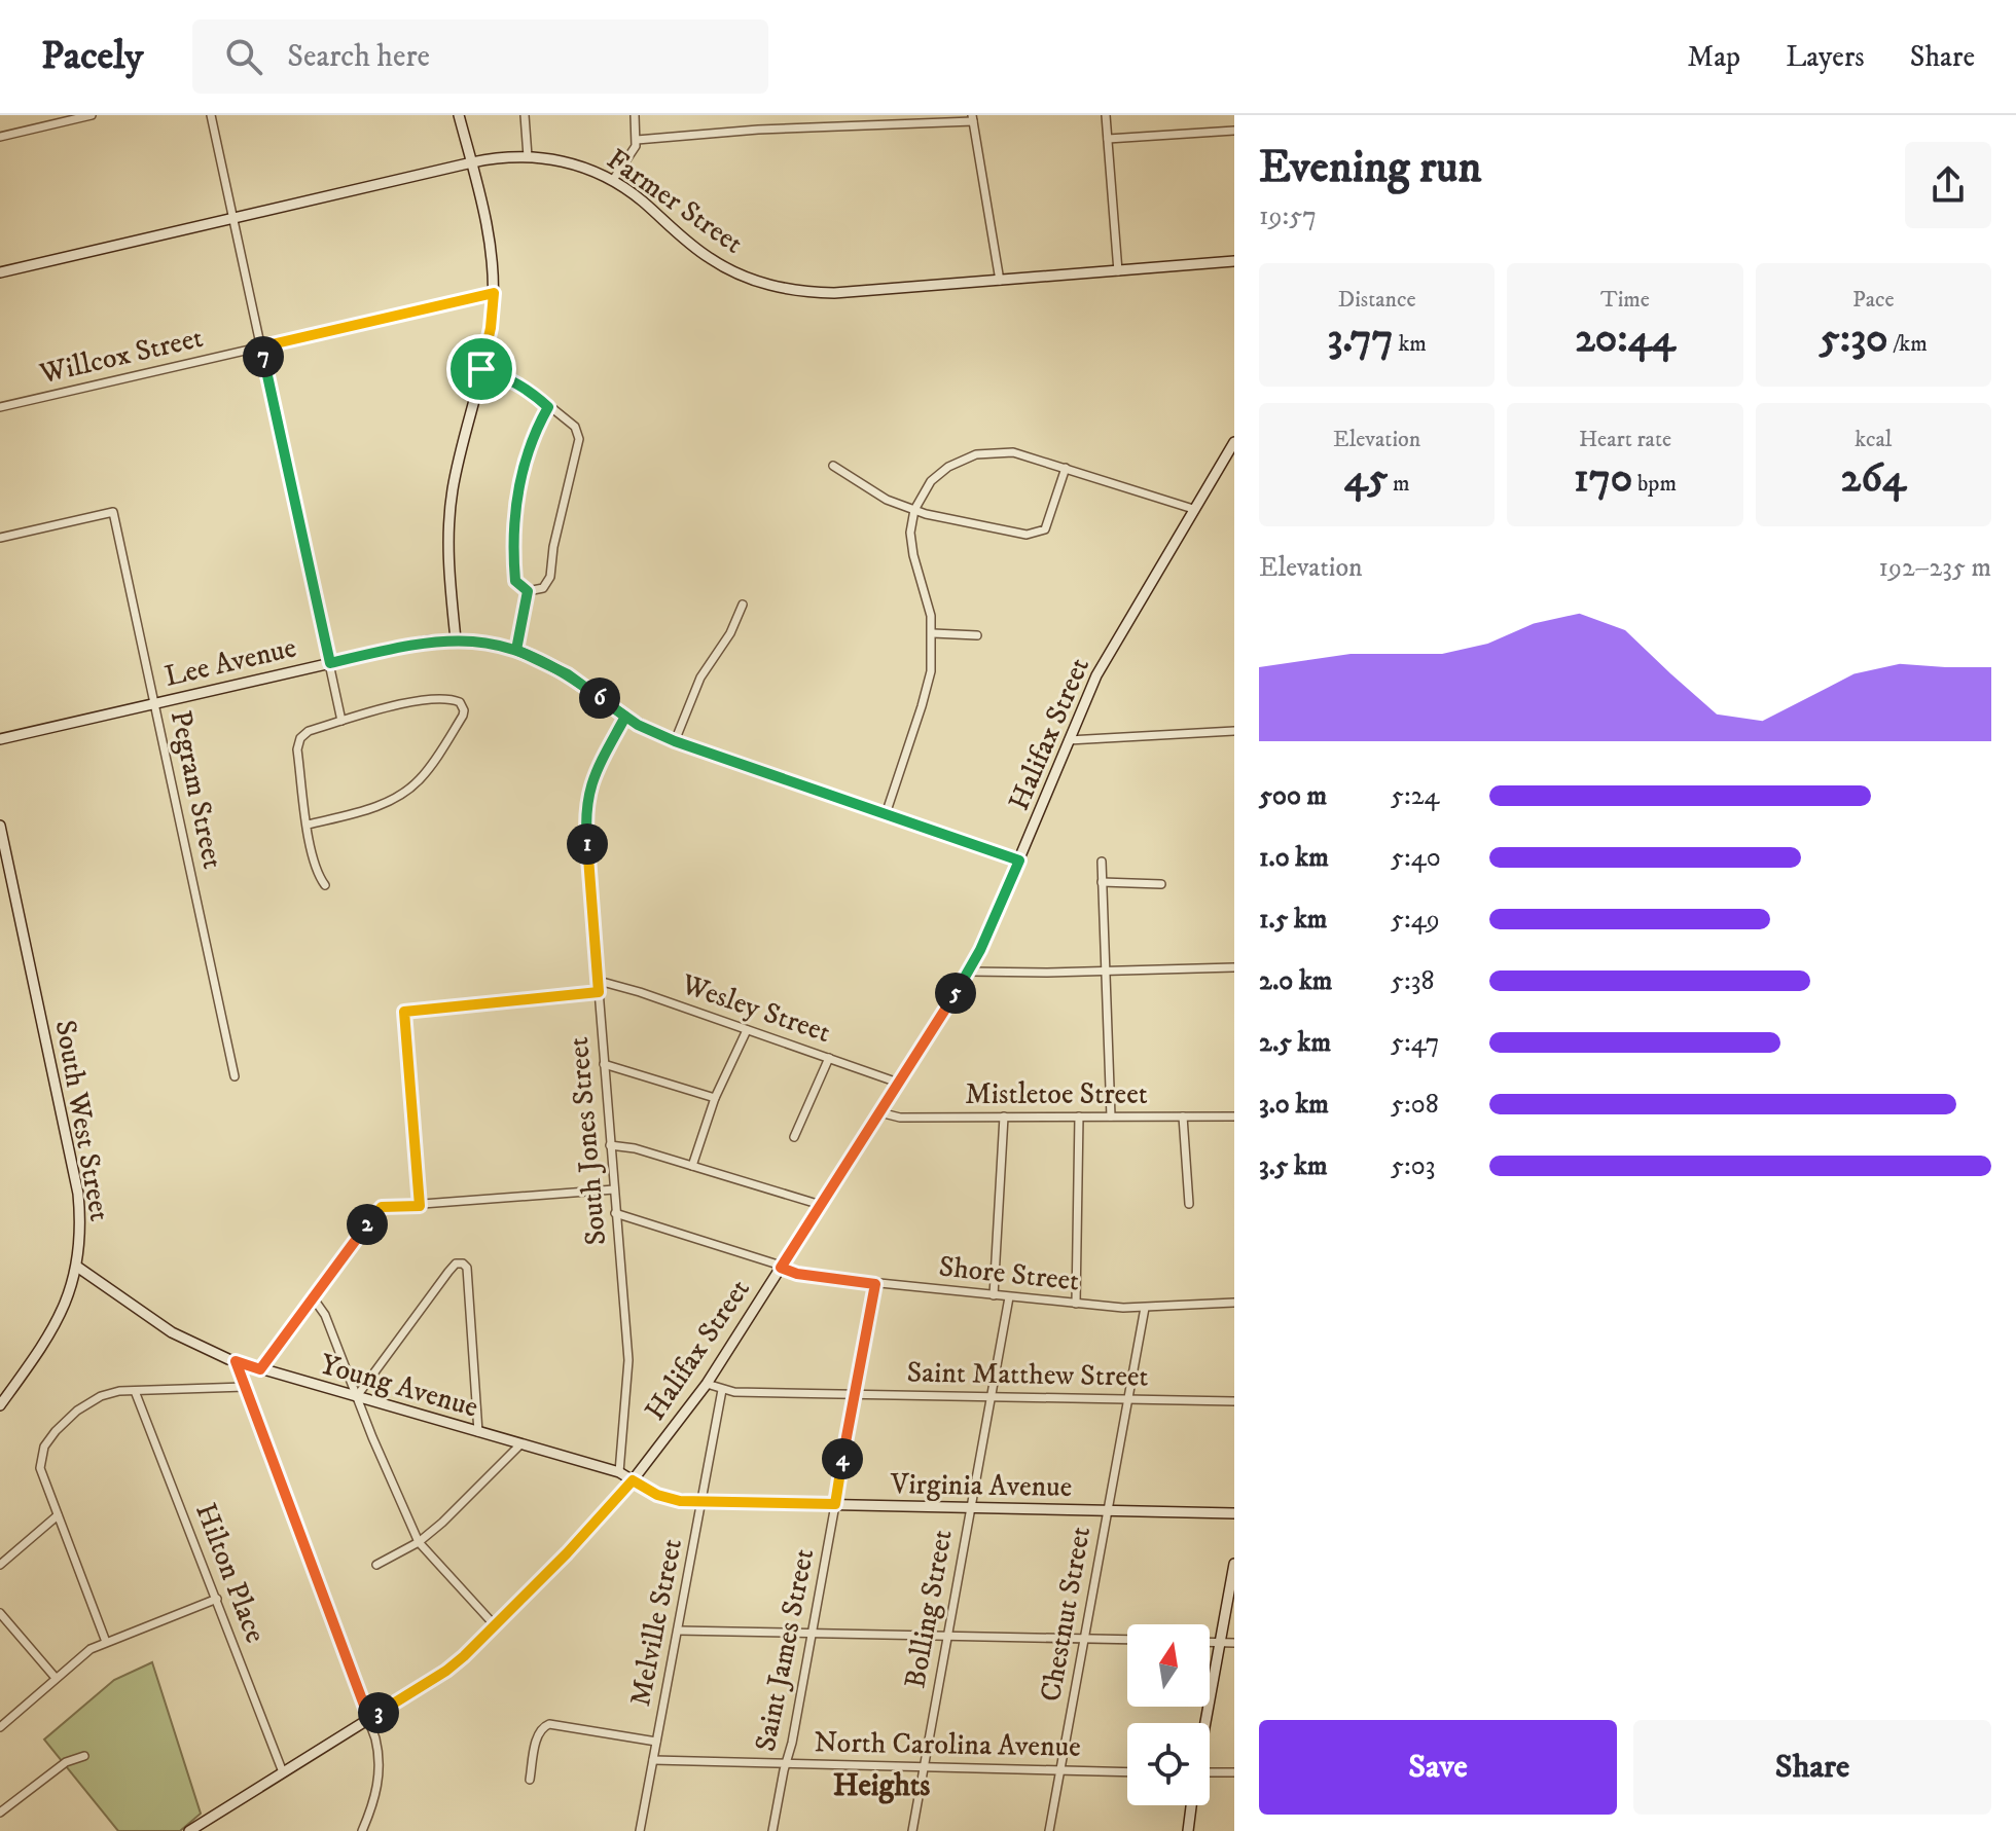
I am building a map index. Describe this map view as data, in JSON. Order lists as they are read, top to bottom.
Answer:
{
  "streets": {
    "street": [
      "Farmer Street",
      "Willcox Street",
      "Lee Avenue",
      "Halifax Street",
      "Pegram Street",
      "Wesley Street",
      "Mistletoe Street",
      "South West Street",
      "South Jones Street",
      "Shore Street",
      "Saint Matthew Street",
      "Young Avenue",
      "Virginia Avenue",
      "Hilton Place",
      "Bolling Street",
      "Chestnut Street",
      "Melville Street",
      "Saint James Street",
      "North Carolina Avenue"
    ]
  },
  "crossings": [
    ["Lee Avenue", "Halifax Street"],
    ["Lee Avenue", "Pegram Street"],
    ["Lee Avenue", "South Jones Street"],
    ["Halifax Street", "Wesley Street"],
    ["Halifax Street", "Mistletoe Street"],
    ["Halifax Street", "Shore Street"],
    ["Halifax Street", "Young Avenue"],
    ["Halifax Street", "Virginia Avenue"],
    ["Halifax Street", "Hilton Place"],
    ["Wesley Street", "South Jones Street"],
    ["South West Street", "Young Avenue"],
    ["South Jones Street", "Shore Street"],
    ["South Jones Street", "Young Avenue"],
    ["Shore Street", "Bolling Street"],
    ["Shore Street", "Chestnut Street"],
    ["Shore Street", "Saint James Street"],
    ["Saint Matthew Street", "Bolling Street"],
    ["Saint Matthew Street", "Chestnut Street"],
    ["Saint Matthew Street", "Melville Street"],
    ["Saint Matthew Street", "Saint James Street"],
    ["Young Avenue", "Virginia Avenue"],
    ["Virginia Avenue", "Bolling Street"],
    ["Virginia Avenue", "Chestnut Street"],
    ["Virginia Avenue", "Melville Street"],
    ["Virginia Avenue", "Saint James Street"],
    ["Bolling Street", "North Carolina Avenue"],
    ["Chestnut Street", "North Carolina Avenue"],
    ["Melville Street", "North Carolina Avenue"],
    ["Saint James Street", "North Carolina Avenue"]
  ],
  "districts": ["Heights"],
  "north": "top",
  "page": {
    "header": "Pacely",
    "search": "Search here",
    "nav": ["Map", "Layers", "Share"],
    "heading": ["Evening run", "19:57"],
    "stats": [
      ["Distance", "3.77 km"],
      ["Time", "20:44"],
      ["Pace", "5:30 /km"],
      ["Elevation", "45 m"],
      ["Heart rate", "170 bpm"],
      ["kcal", "264"]
    ],
    "pins": [
      "7",
      "6",
      "1",
      "5",
      "2",
      "4",
      "3"
    ],
    "chart": ["Elevation", "192–235 m"],
    "list": [
      {
        "name": "500 m",
        "note": "5:24"
      },
      {
        "name": "1.0 km",
        "note": "5:40"
      },
      {
        "name": "1.5 km",
        "note": "5:49"
      },
      {
        "name": "2.0 km",
        "note": "5:38"
      },
      {
        "name": "2.5 km",
        "note": "5:47"
      },
      {
        "name": "3.0 km",
        "note": "5:08"
      },
      {
        "name": "3.5 km",
        "note": "5:03"
      }
    ],
    "buttons": ["Save", "Share"]
  }
}
